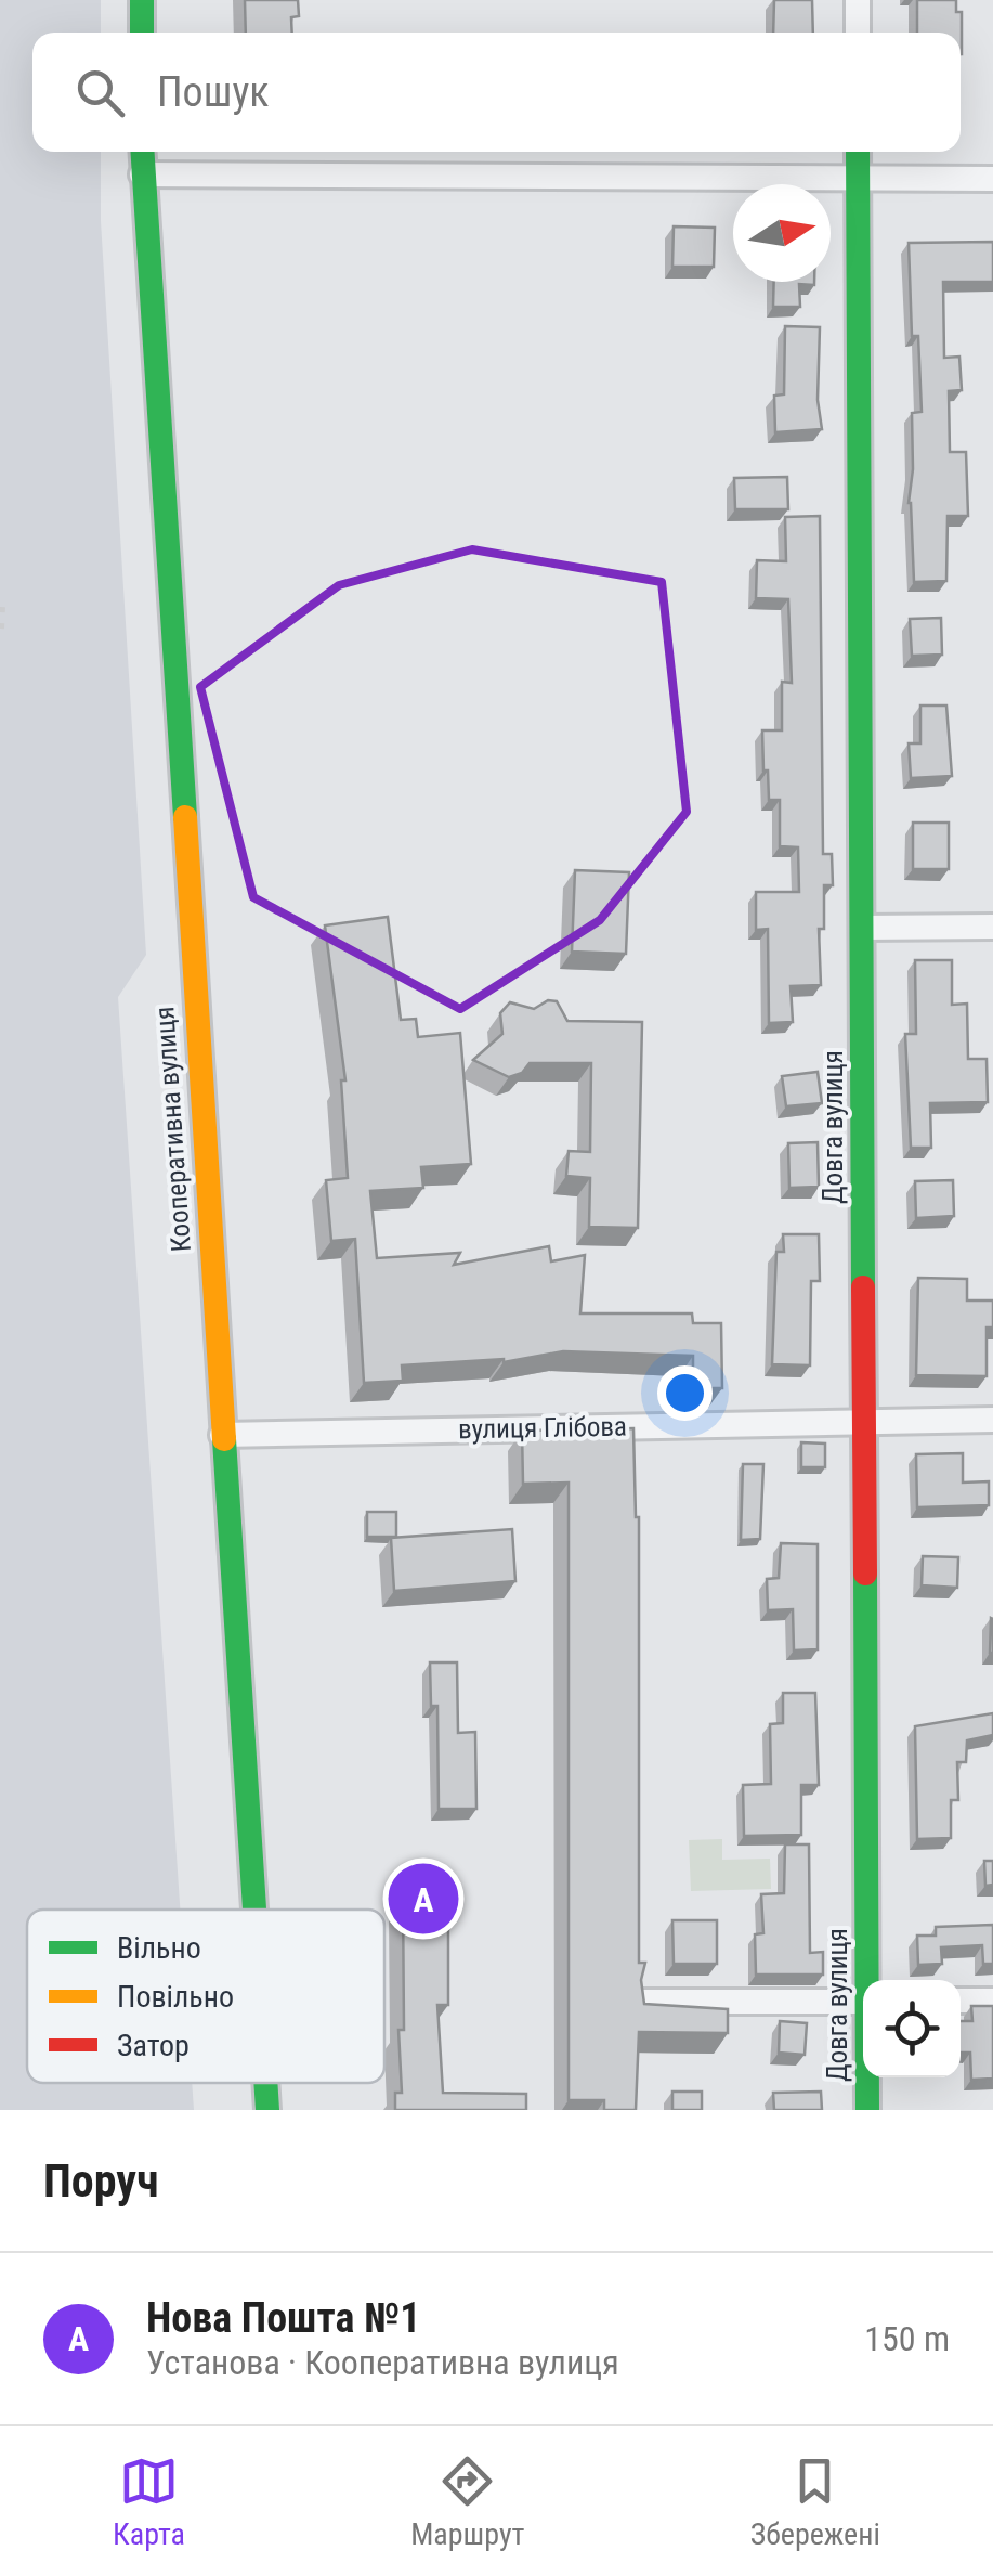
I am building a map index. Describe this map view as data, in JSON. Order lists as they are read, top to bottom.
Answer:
{
  "streets": {
    "street": ["Довга вулиця", "Кооперативна вулиця", "вулиця Глібова"]
  },
  "crossings": [
    ["Довга вулиця", "вулиця Глібова"],
    ["Кооперативна вулиця", "вулиця Глібова"]
  ],
  "legend": ["Вільно", "Повільно", "Затор"],
  "north": "right",
  "page": {
    "search": "Пошук",
    "pins": "A",
    "heading": "Поруч",
    "list": [
      {
        "mark": "A",
        "name": "Нова Пошта №1",
        "note": "Установа · Кооперативна вулиця",
        "value": "150 m"
      }
    ],
    "nav": ["Карта", "Маршрут", "Збережені"]
  }
}
